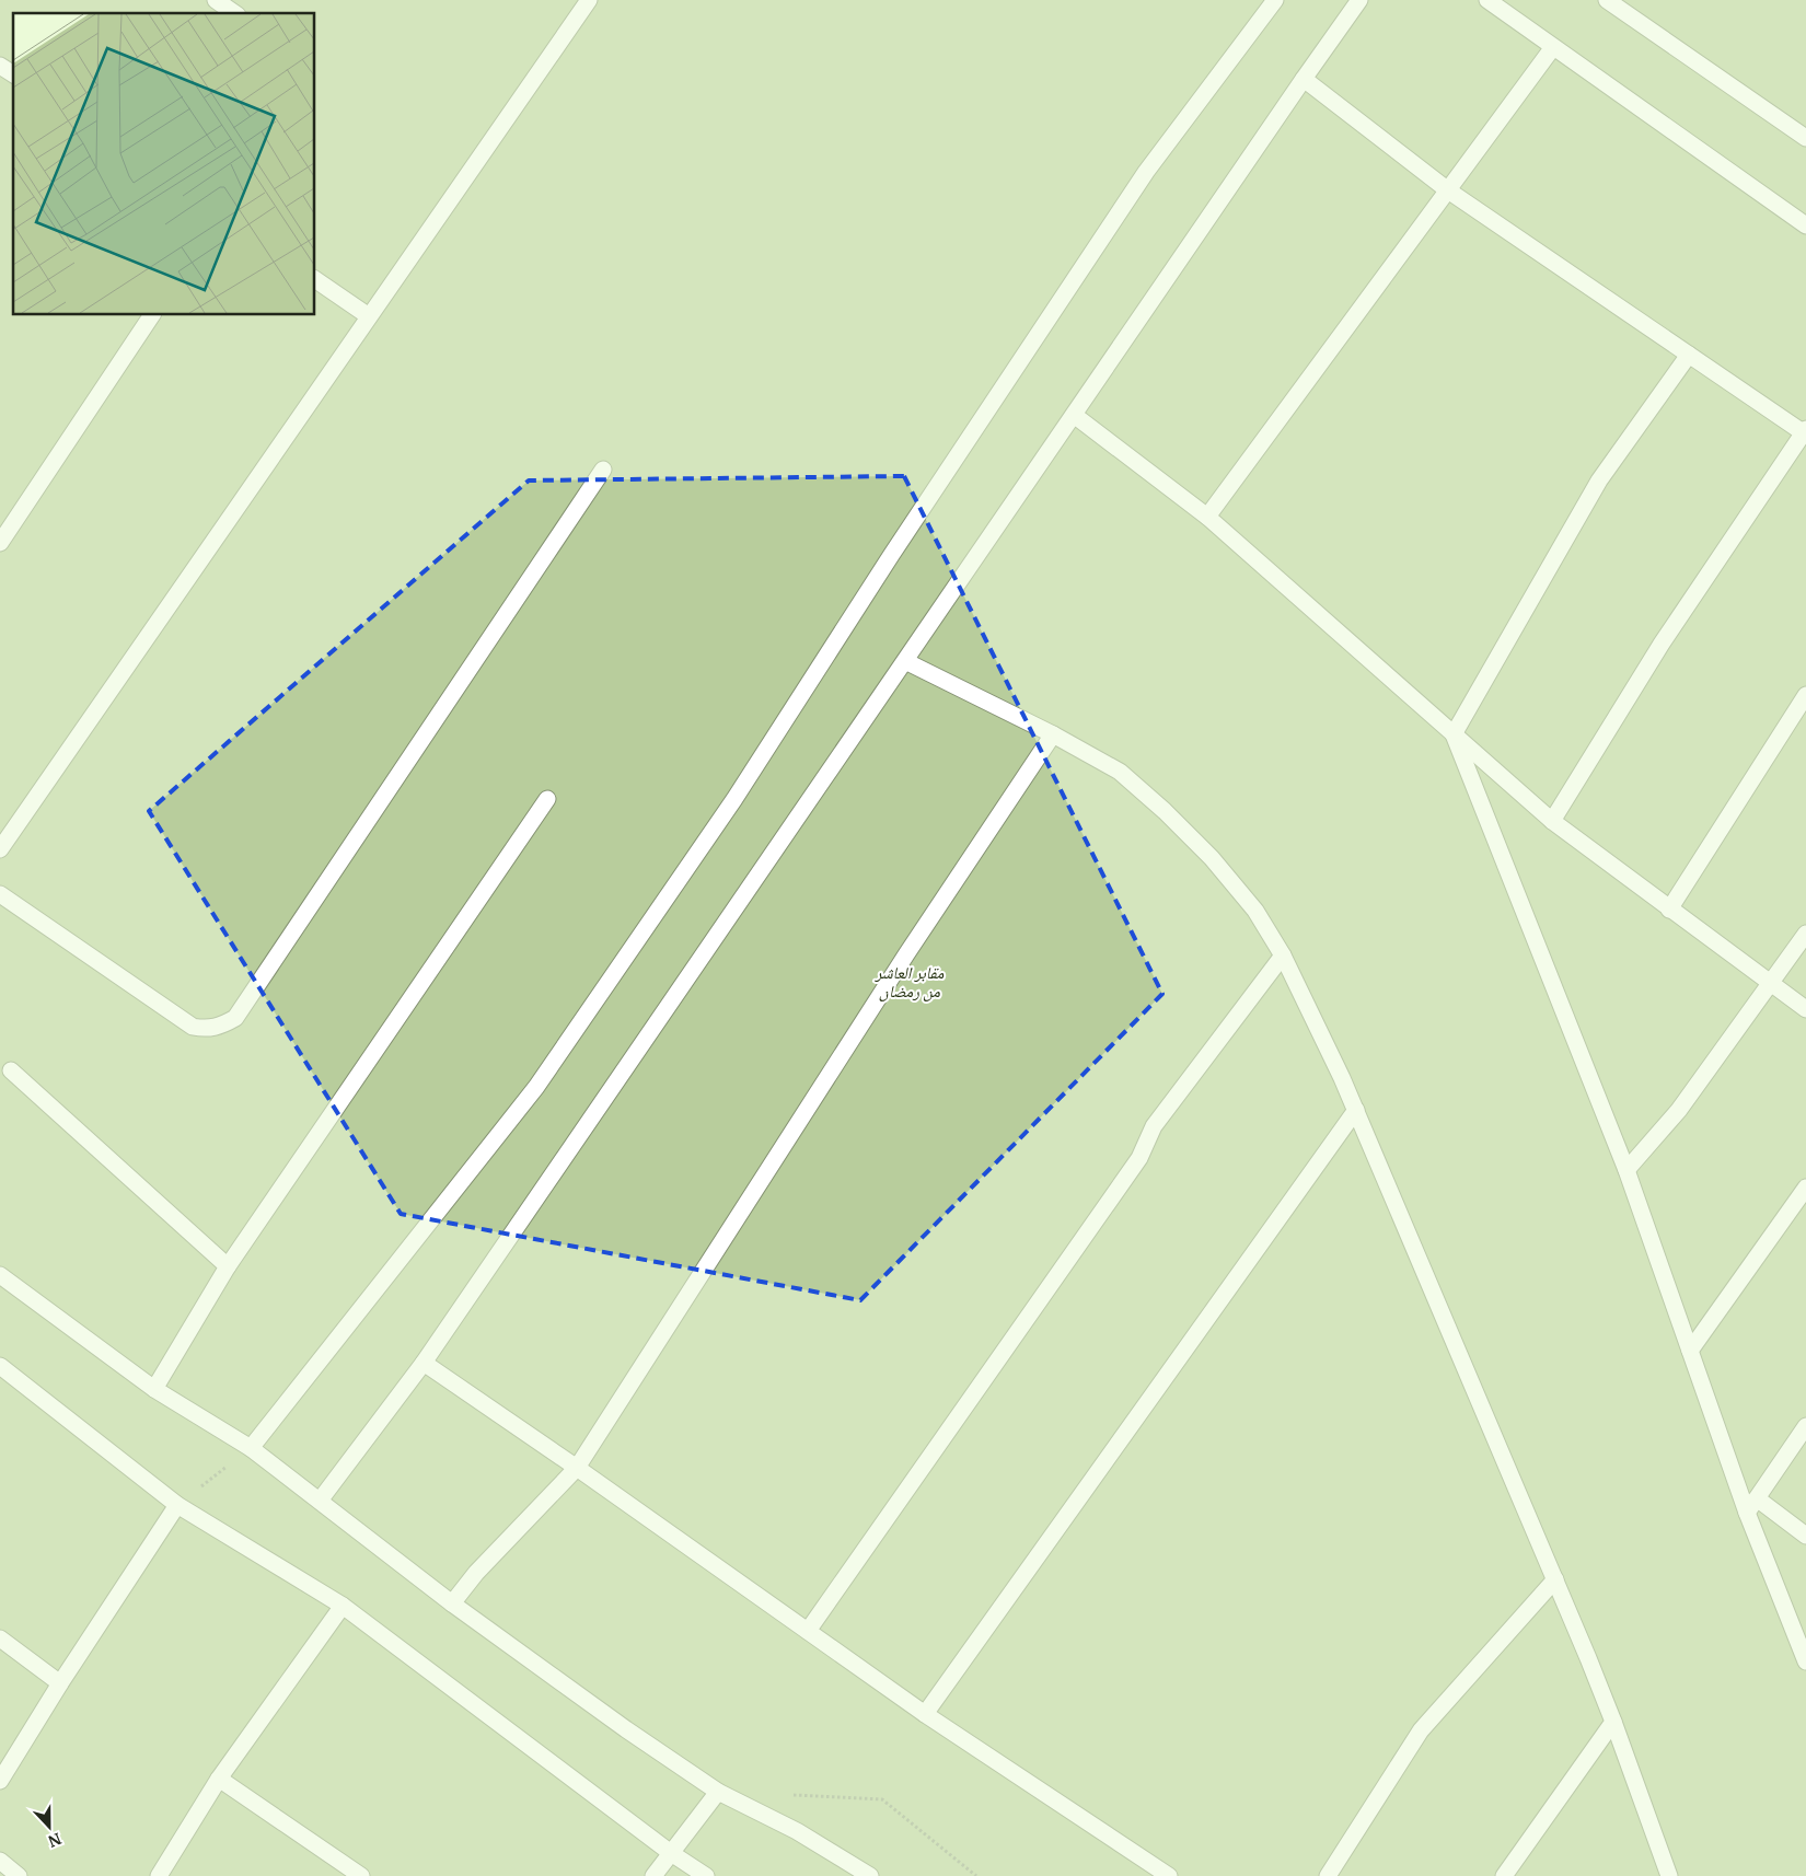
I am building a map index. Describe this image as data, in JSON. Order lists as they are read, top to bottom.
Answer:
{
  "parks": ["مقابر العاشر من رمضان"],
  "north": "bottom"
}
